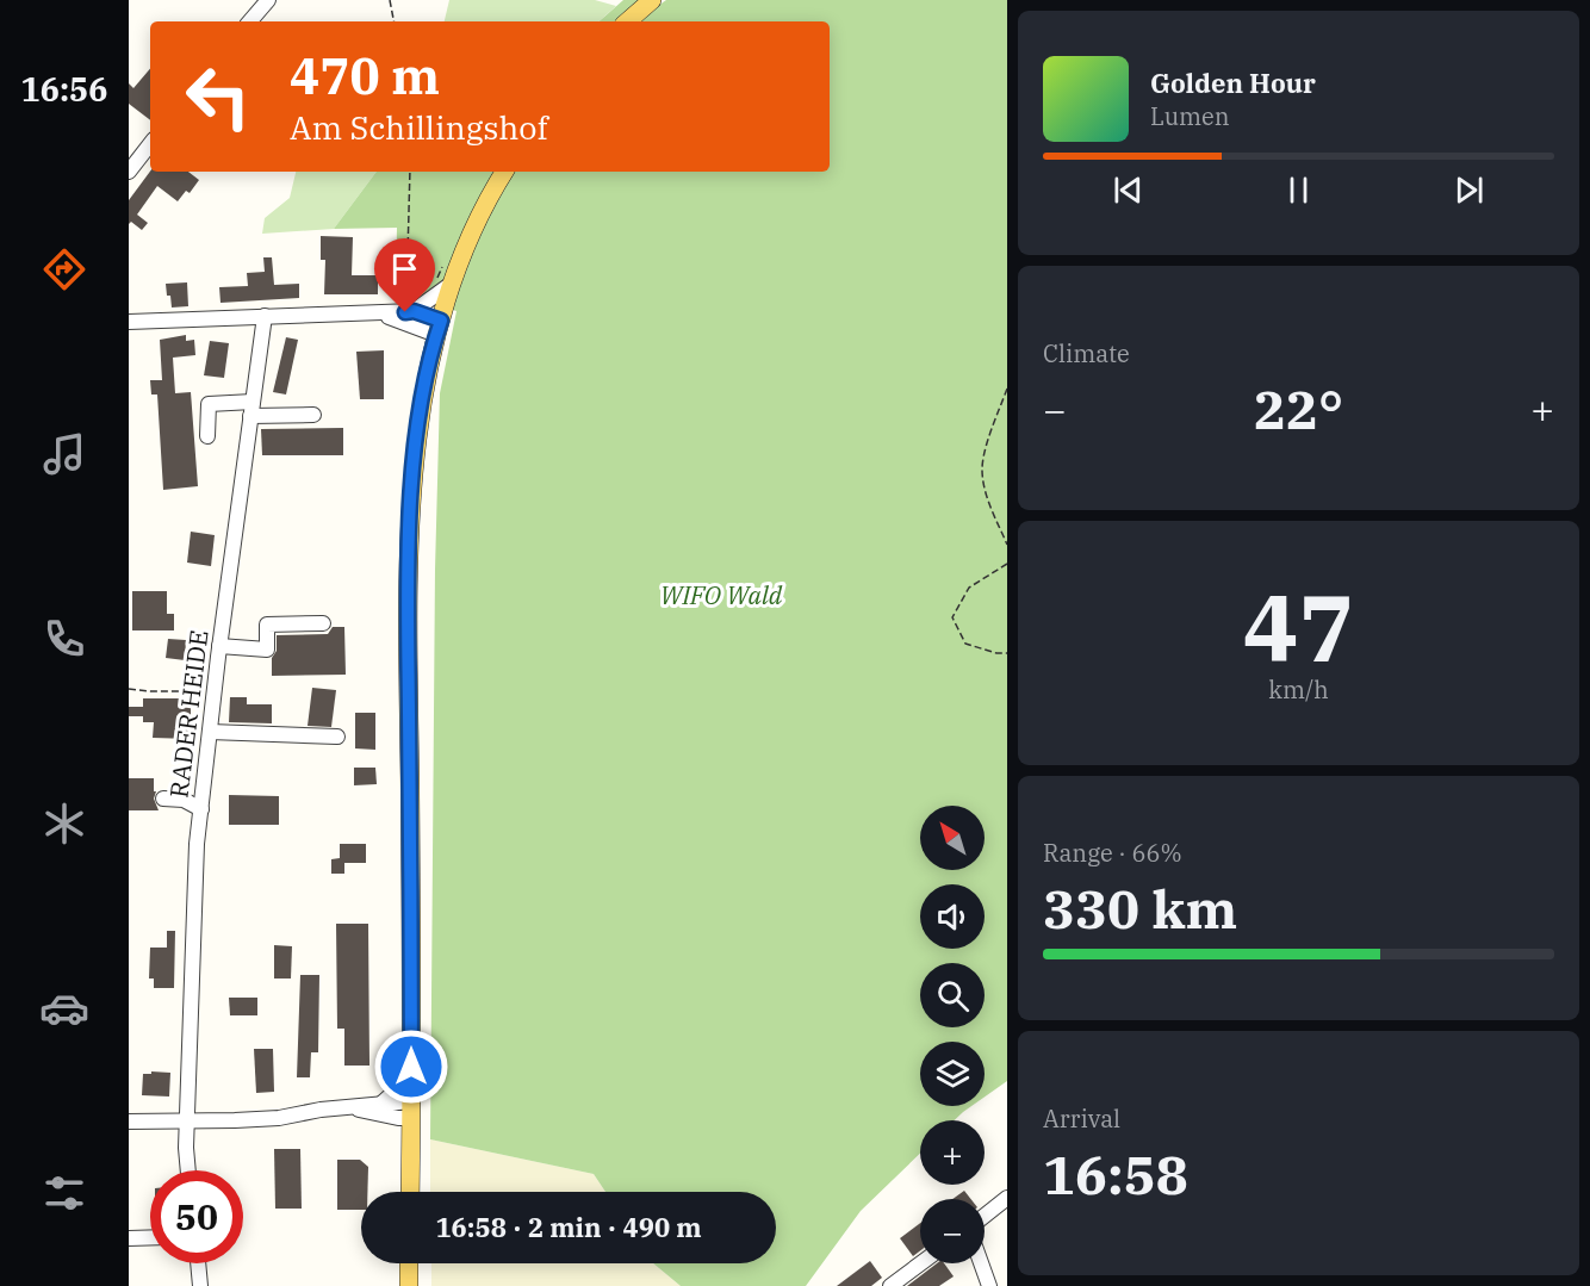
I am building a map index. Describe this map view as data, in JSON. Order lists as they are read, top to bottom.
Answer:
{
  "streets": {
    "street": ["RADER HEIDE"]
  },
  "parks": ["WIFO Wald"],
  "north": "top left",
  "page": {
    "tabs": "16:56",
    "turn": ["470 m", "Am Schillingshof"],
    "song": ["Golden Hour", "Lumen"],
    "tile": [
      "Climate",
      ["47", "km/h"],
      ["Range · 66%", "330 km"],
      ["Arrival", "16:58"]
    ],
    "heat": ["−", "22°", "+"],
    "map_buttons": ["+", "−"],
    "limit": "50",
    "trip": "16:58 · 2 min · 490 m"
  }
}
